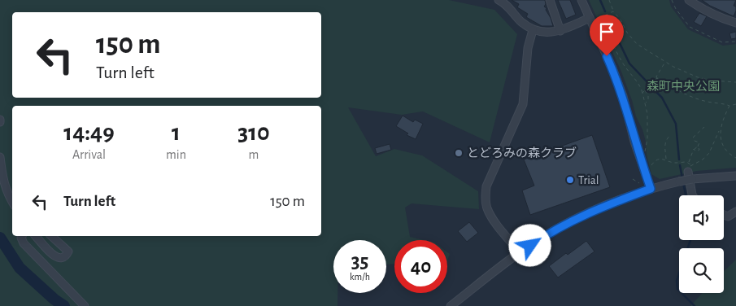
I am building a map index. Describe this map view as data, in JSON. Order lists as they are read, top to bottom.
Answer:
{
  "parks": ["森町中央公園"],
  "places": ["とどろみの森クラブ", "Trial"],
  "page": {
    "turn": ["150 m", "Turn left"],
    "eta": [
      "14:49",
      "Arrival",
      "1",
      "min",
      "310",
      "m"
    ],
    "list": [
      {
        "name": "Turn left",
        "value": "150 m"
      }
    ],
    "speed": "35 km/h",
    "limit": "40"
  }
}
